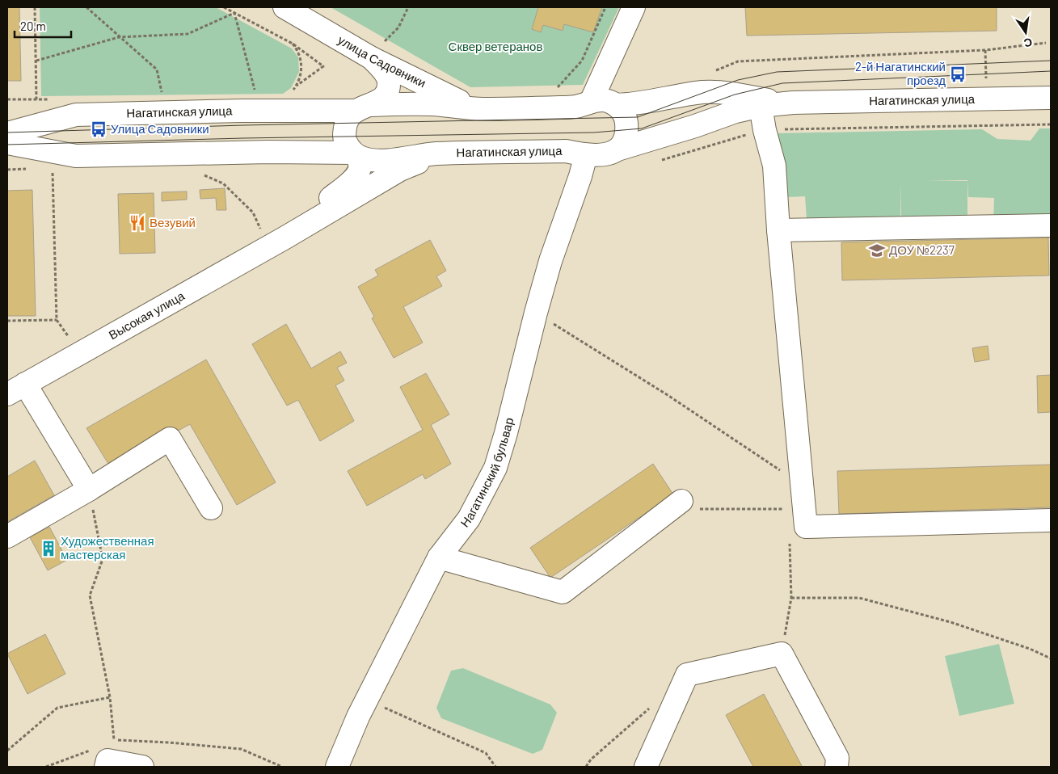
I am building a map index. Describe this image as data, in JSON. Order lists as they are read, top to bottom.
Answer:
{
  "streets": {
    "street": [
      "улица Садовники",
      "Нагатинская улица",
      "Высокая улица",
      "Нагатинский бульвар"
    ]
  },
  "crossings": [
    ["улица Садовники", "Нагатинская улица"],
    ["Нагатинская улица", "Высокая улица"],
    ["Нагатинская улица", "Нагатинский бульвар"]
  ],
  "parks": ["Сквер ветеранов"],
  "places": {
    "bus stop": ["2-й Нагатинский проезд", "Улица Садовники"],
    "restaurant": ["Везувий"],
    "school or university": ["ДОУ №2237"],
    "building": ["Художественная мастерская"]
  },
  "scale_bar": "20 m",
  "north": "bottom"
}
